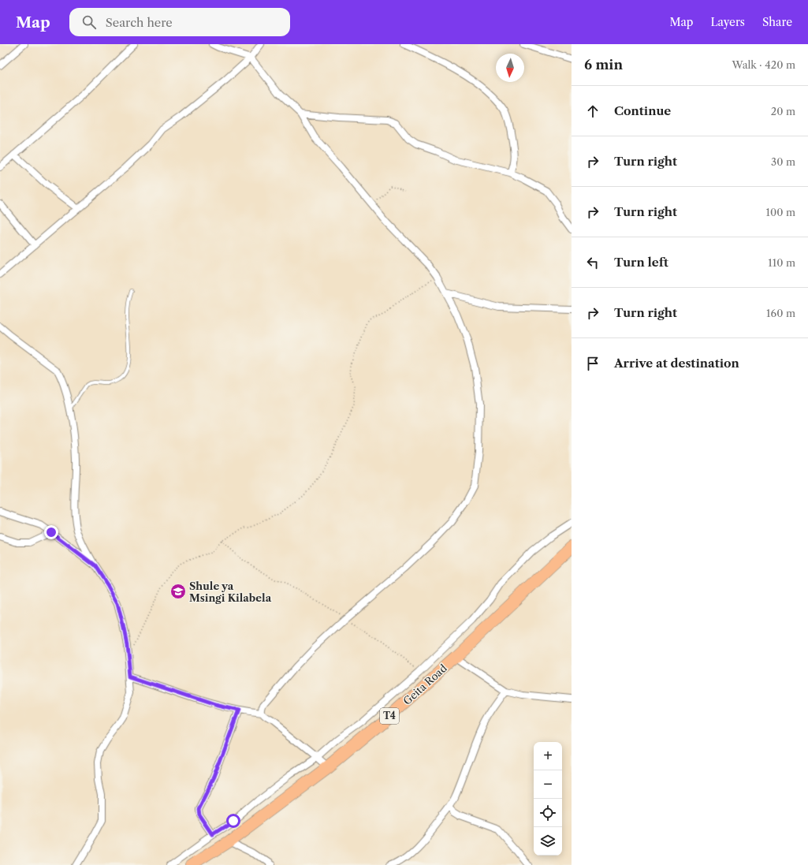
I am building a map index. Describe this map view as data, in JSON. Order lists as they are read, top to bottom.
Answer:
{
  "streets": {
    "highway": ["Geita Road", "T4"]
  },
  "places": {
    "school or university": ["Shule ya Msingi Kilabela"]
  },
  "north": "bottom",
  "page": {
    "header": "Map",
    "search": "Search here",
    "nav": ["Map", "Layers", "Share"],
    "heading": ["6 min", "Walk · 420 m"],
    "list": [
      ["Continue", "20 m"],
      ["Turn right", "30 m"],
      ["Turn right", "100 m"],
      ["Turn left", "110 m"],
      ["Turn right", "160 m"],
      "Arrive at destination"
    ],
    "map_buttons": ["+", "−"]
  }
}
